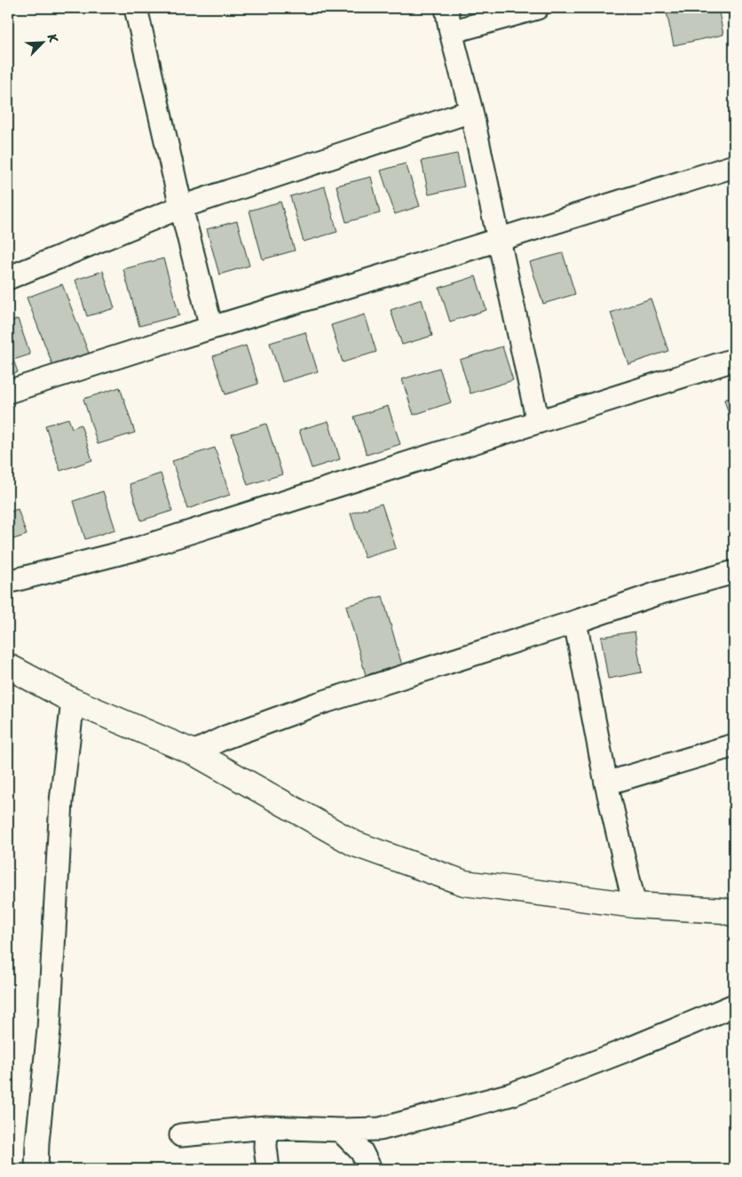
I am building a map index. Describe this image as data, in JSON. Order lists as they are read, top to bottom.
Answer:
{
  "north": "top right"
}
